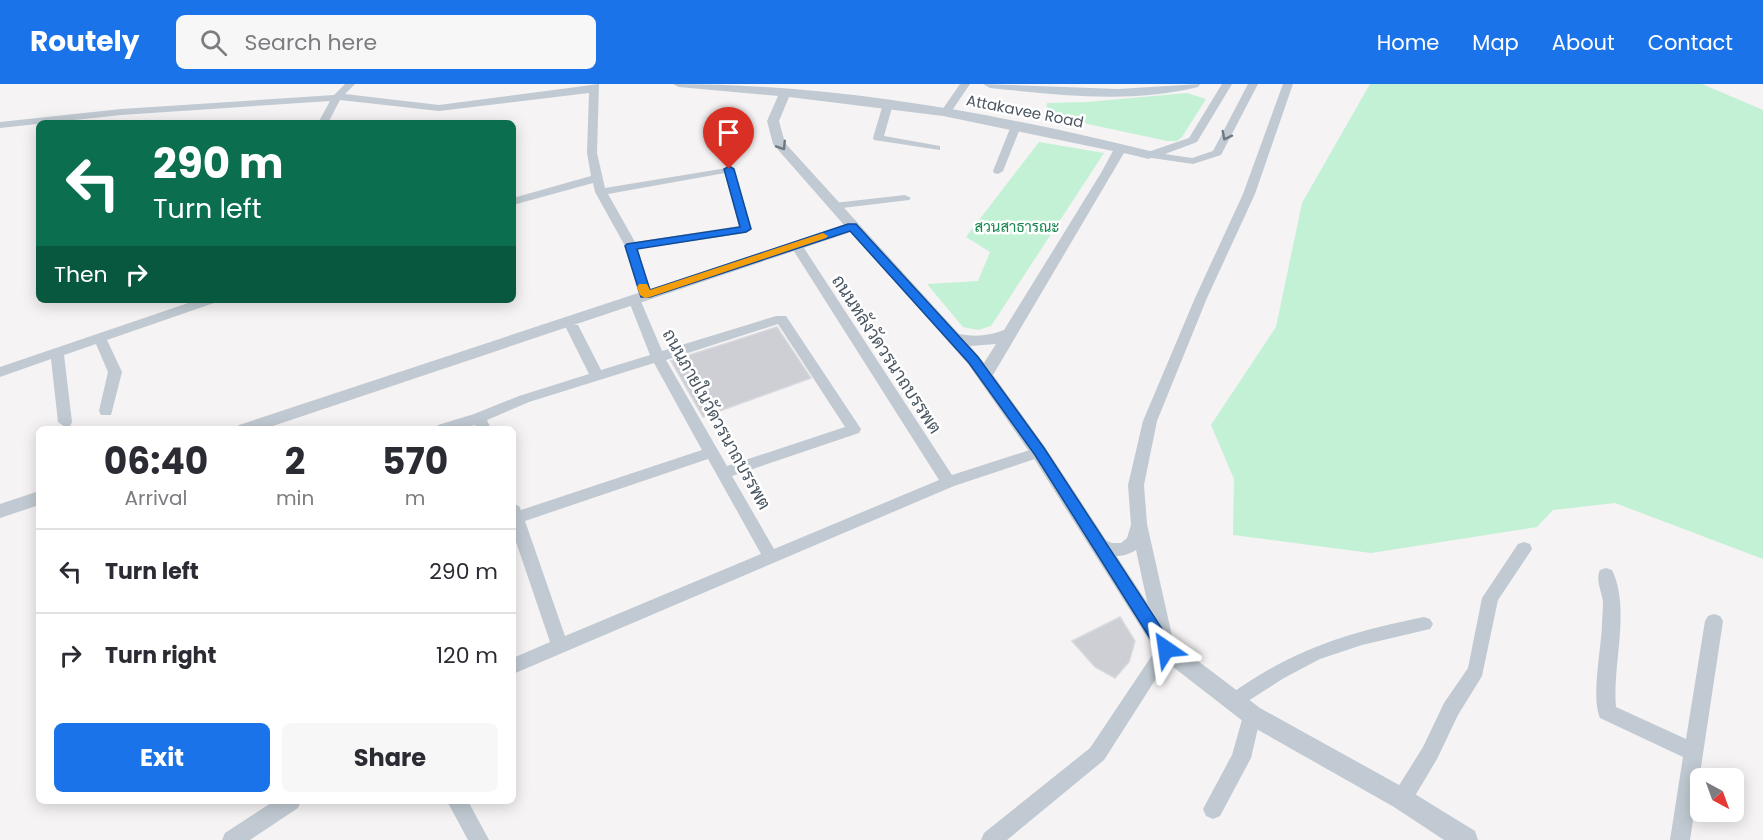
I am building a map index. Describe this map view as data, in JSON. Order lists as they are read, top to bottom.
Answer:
{
  "streets": {
    "street": ["Attakavee Road", "ถนนหลังวัดวรนาถบรรพต", "ถนนภายในวัดวรนาถบรรพต"]
  },
  "parks": ["สวนสาธารณะ"],
  "north": "bottom right",
  "page": {
    "header": "Routely",
    "search": "Search here",
    "nav": [
      "Home",
      "Map",
      "About",
      "Contact"
    ],
    "turn": ["290 m", "Turn left"],
    "then": "Then",
    "eta": [
      "06:40",
      "Arrival",
      "2",
      "min",
      "570",
      "m"
    ],
    "list": [
      {
        "name": "Turn left",
        "value": "290 m"
      },
      {
        "name": "Turn right",
        "value": "120 m"
      }
    ],
    "buttons": ["Exit", "Share"]
  }
}
